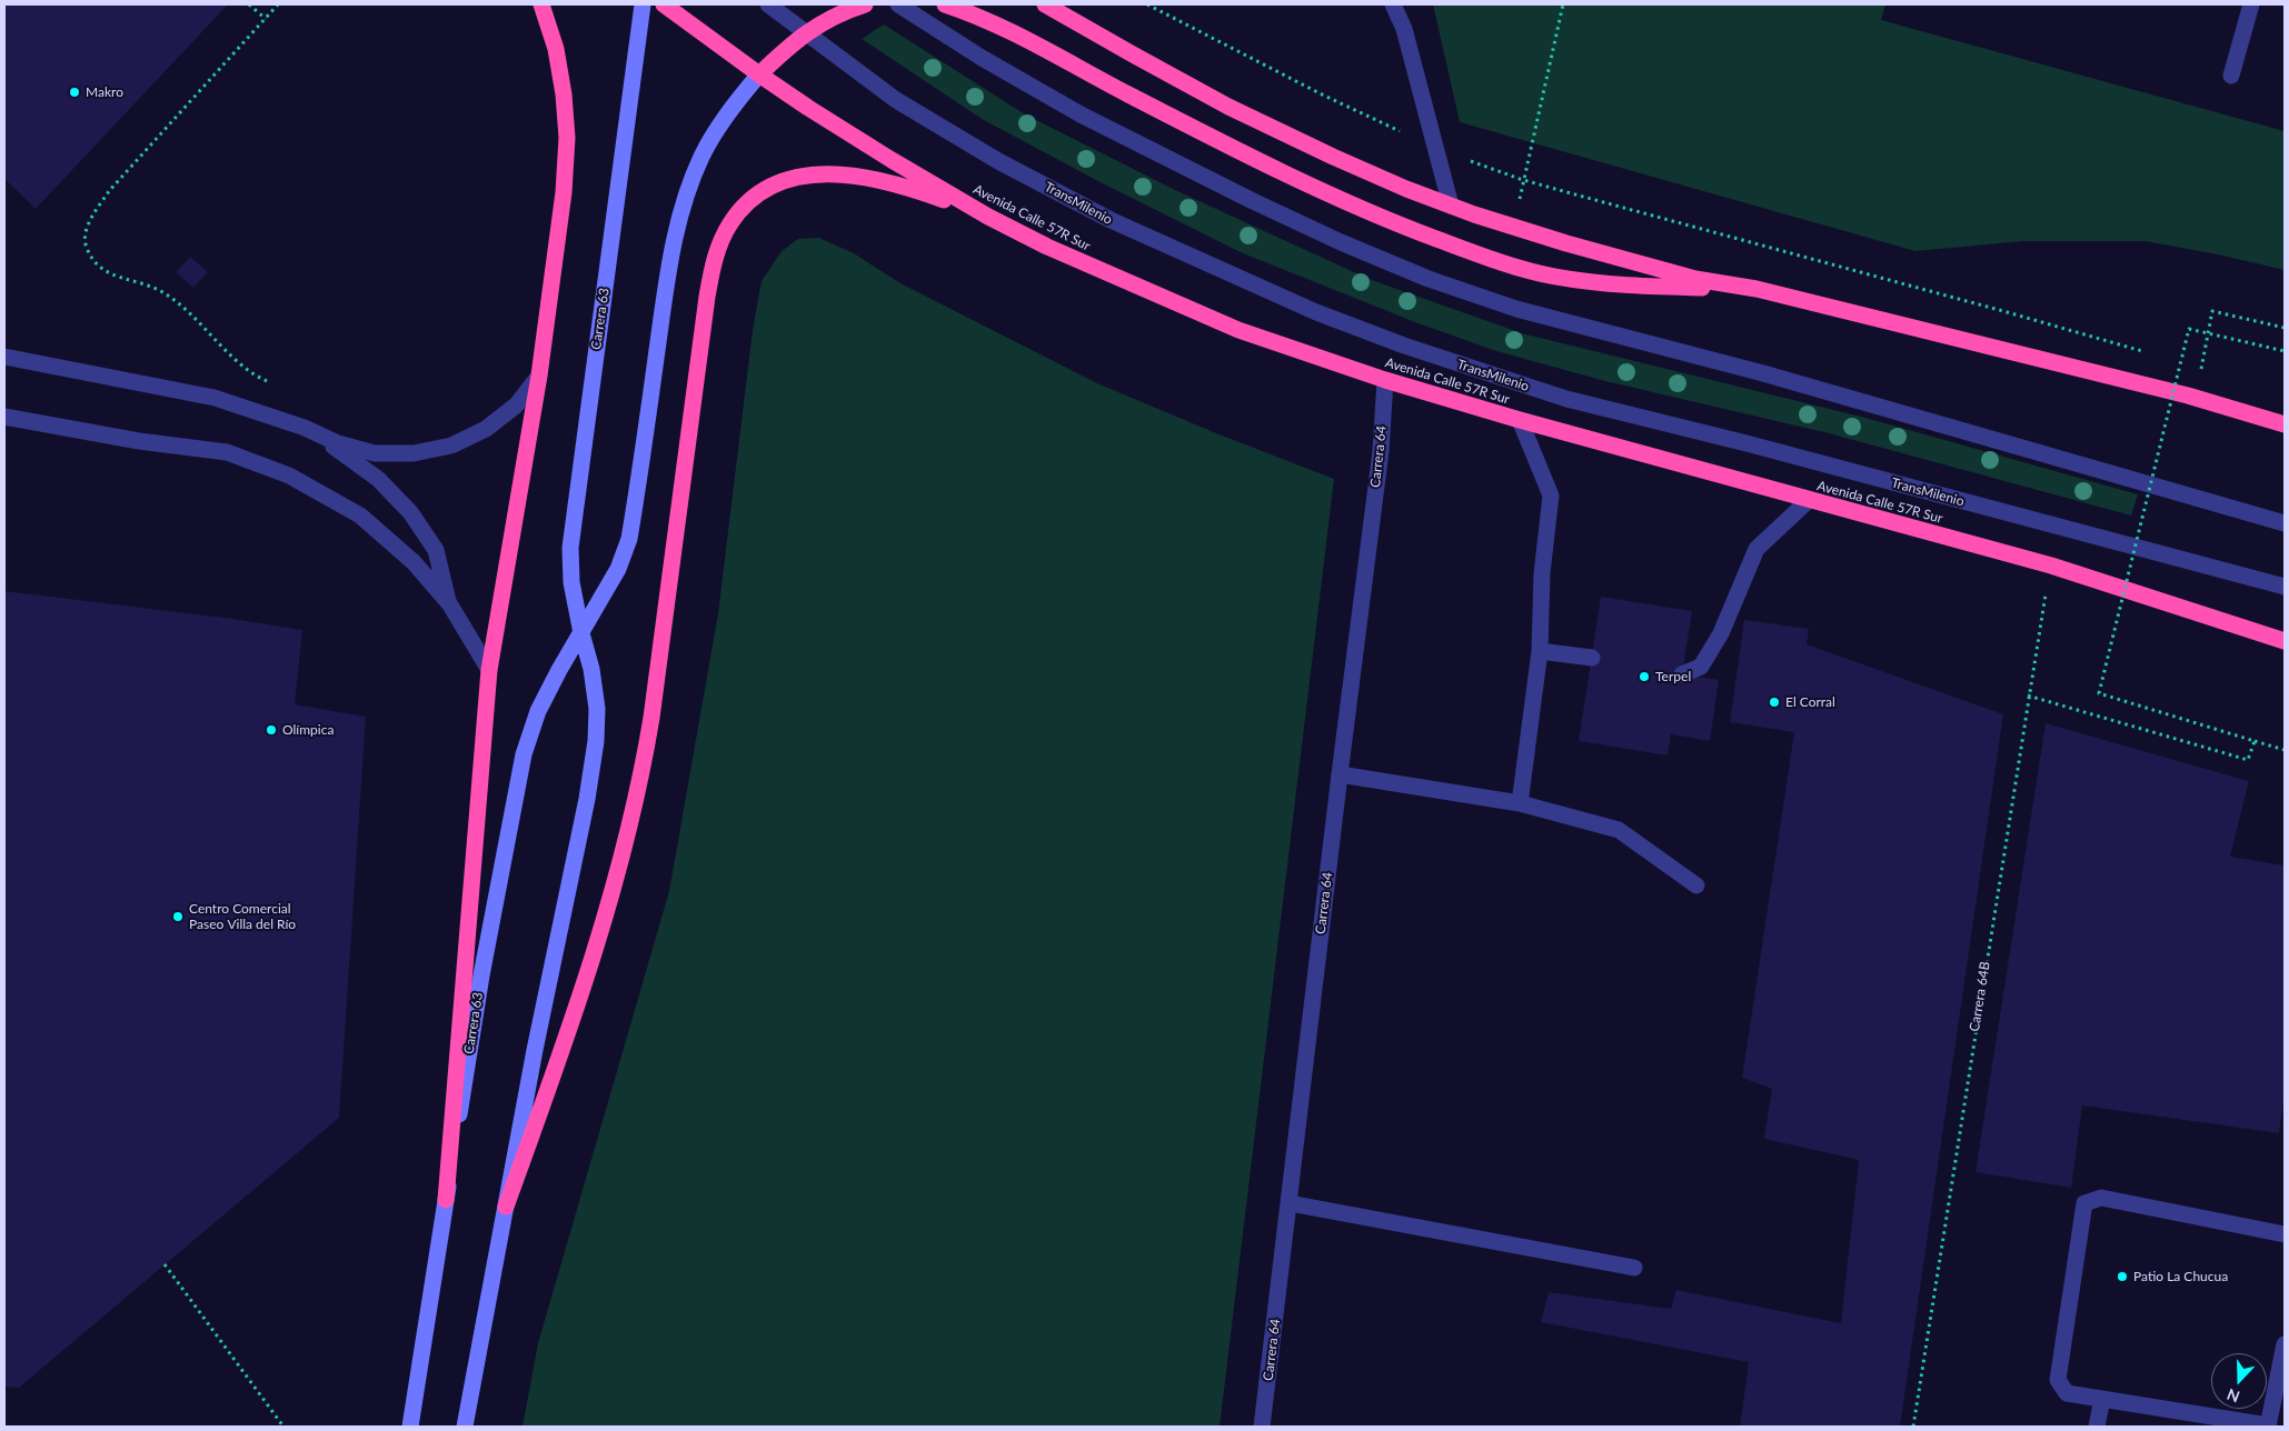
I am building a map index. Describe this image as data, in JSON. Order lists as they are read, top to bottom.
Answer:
{
  "streets": {
    "highway": ["Avenida Calle 57R Sur"],
    "street": ["TransMilenio", "Carrera 63", "Carrera 64"],
    "path": ["Carrera 64B"]
  },
  "crossings": [
    ["Avenida Calle 57R Sur", "Carrera 63"],
    ["Avenida Calle 57R Sur", "Carrera 64"],
    ["Avenida Calle 57R Sur", "Carrera 64B"]
  ],
  "places": [
    "Makro",
    "Terpel",
    "El Corral",
    "Olímpica",
    "Centro Comercial Paseo Villa del Río",
    "Patio La Chucua"
  ],
  "north": "bottom"
}
